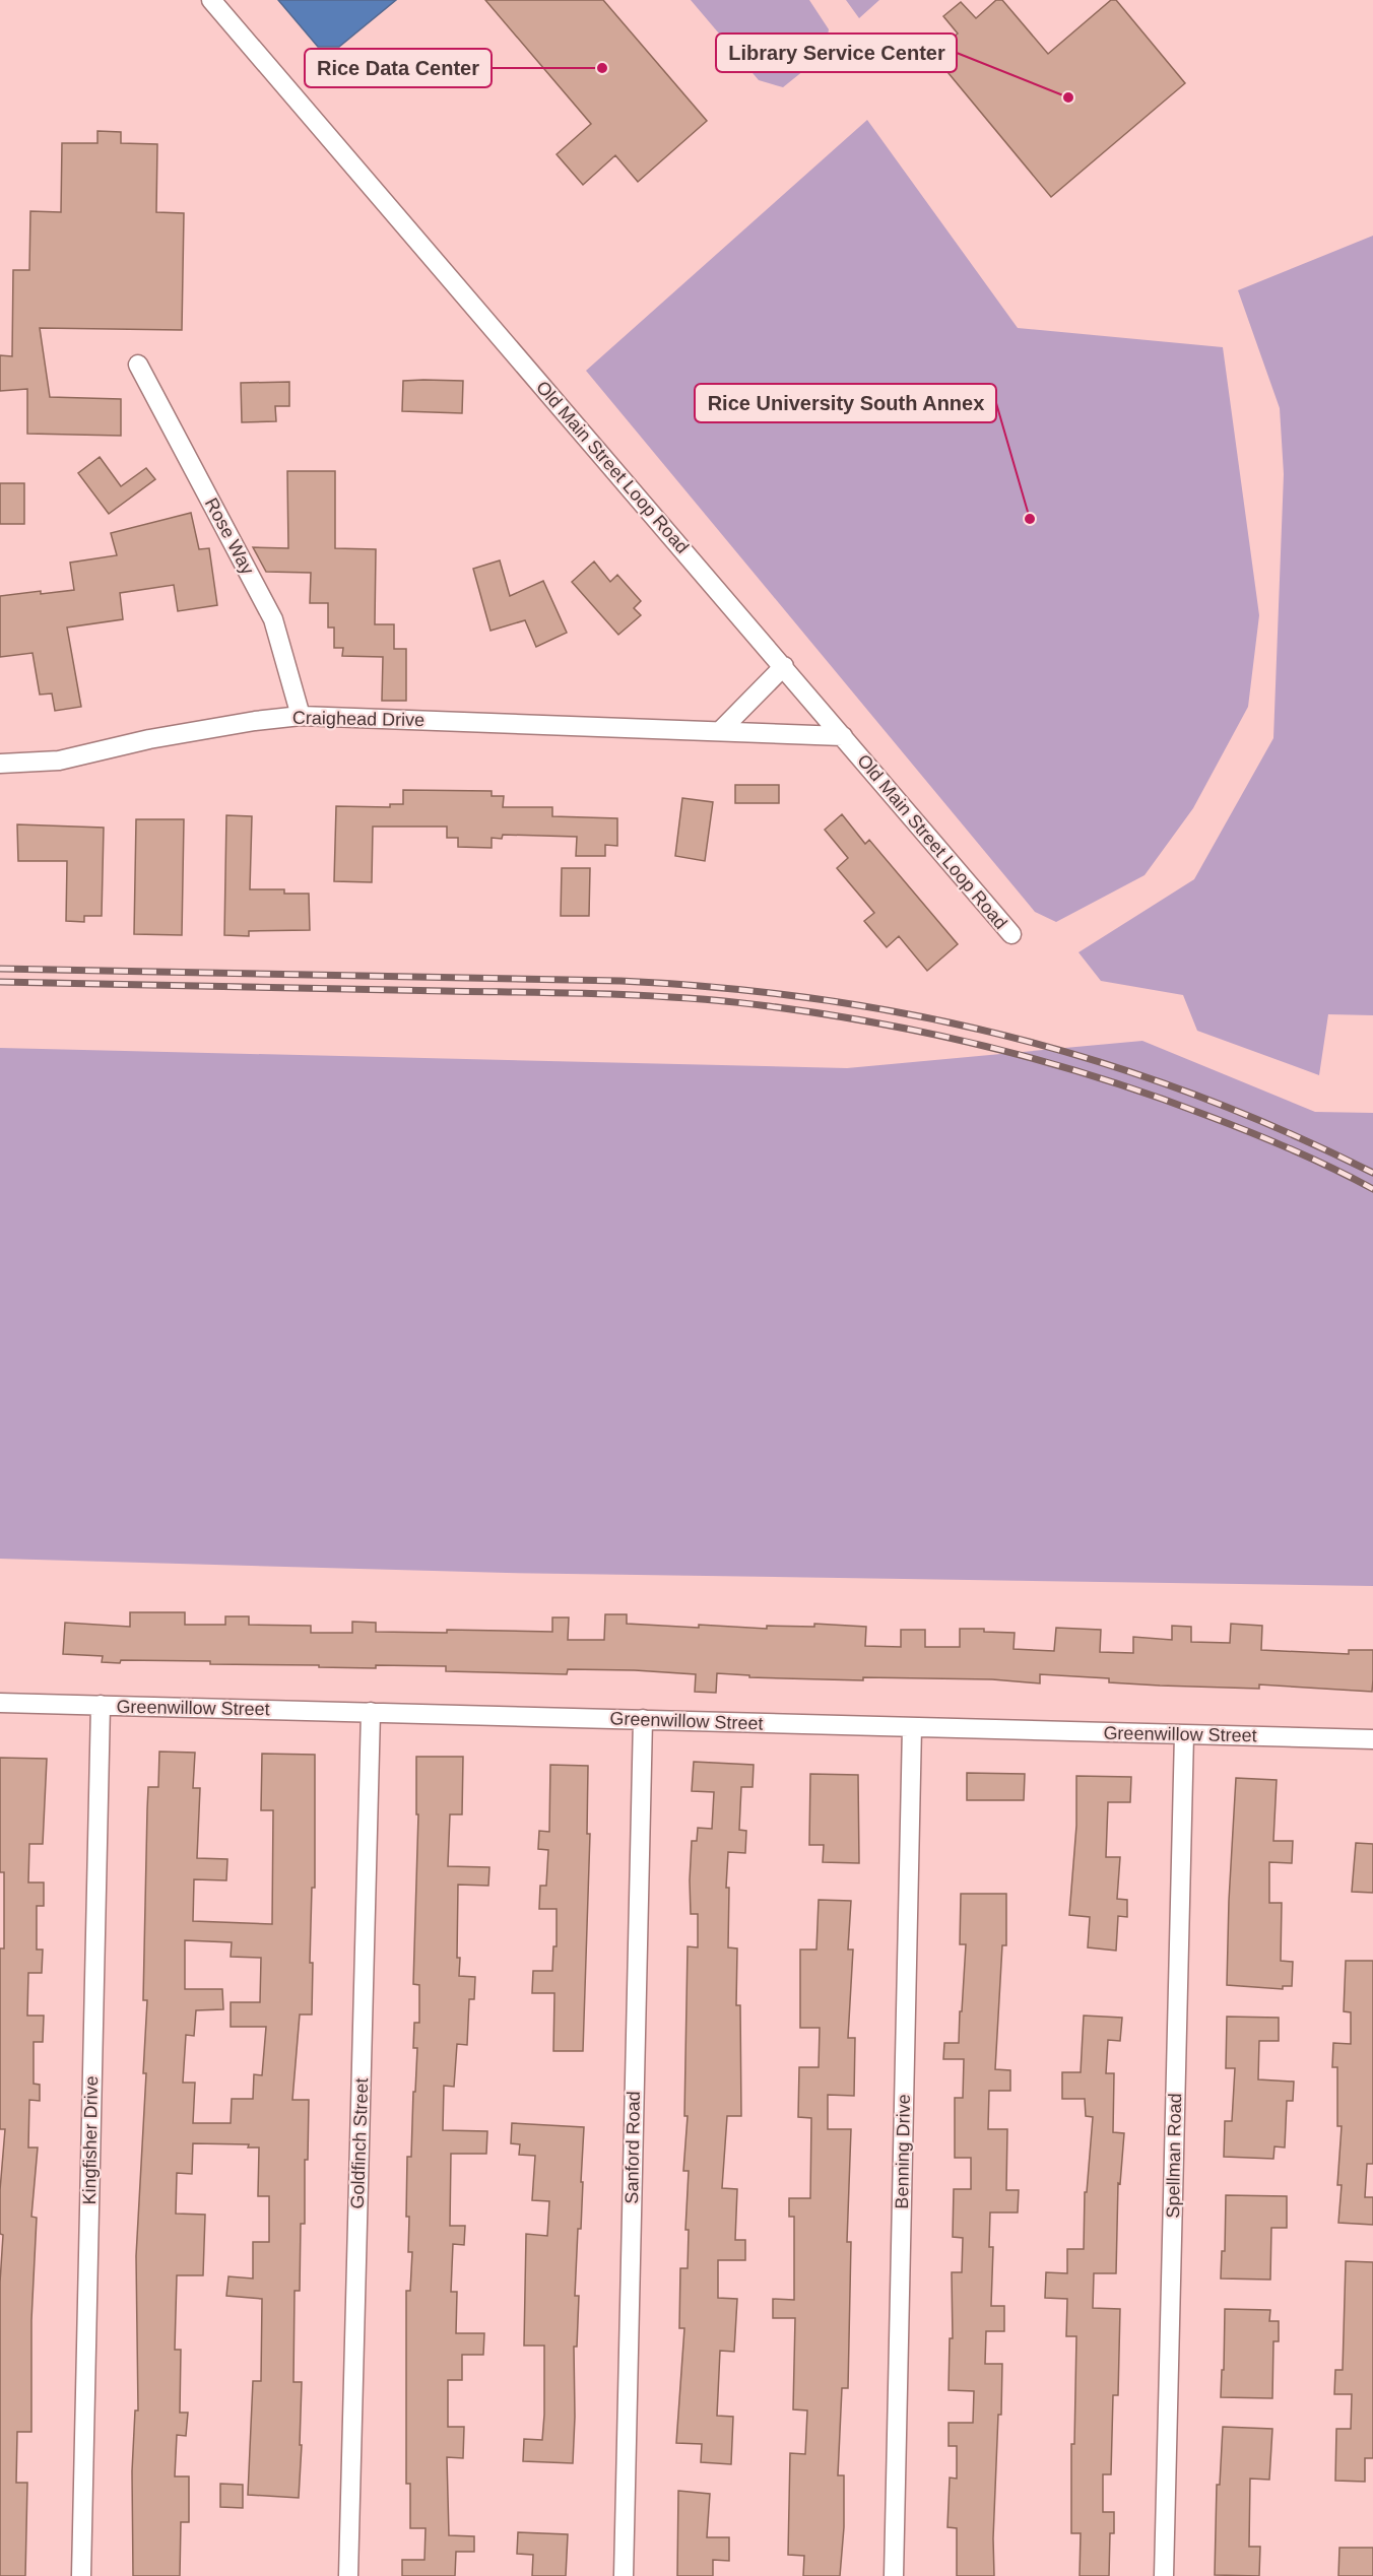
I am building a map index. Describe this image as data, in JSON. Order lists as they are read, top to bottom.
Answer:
{
  "streets": {
    "street": [
      "Old Main Street Loop Road",
      "Rose Way",
      "Craighead Drive",
      "Greenwillow Street",
      "Kingfisher Drive",
      "Goldfinch Street",
      "Sanford Road",
      "Benning Drive",
      "Spellman Road"
    ]
  },
  "crossings": [
    ["Old Main Street Loop Road", "Craighead Drive"],
    ["Rose Way", "Craighead Drive"],
    ["Greenwillow Street", "Kingfisher Drive"],
    ["Greenwillow Street", "Goldfinch Street"],
    ["Greenwillow Street", "Sanford Road"],
    ["Greenwillow Street", "Benning Drive"],
    ["Greenwillow Street", "Spellman Road"]
  ],
  "places": ["Rice Data Center", "Library Service Center", "Rice University South Annex"]
}
